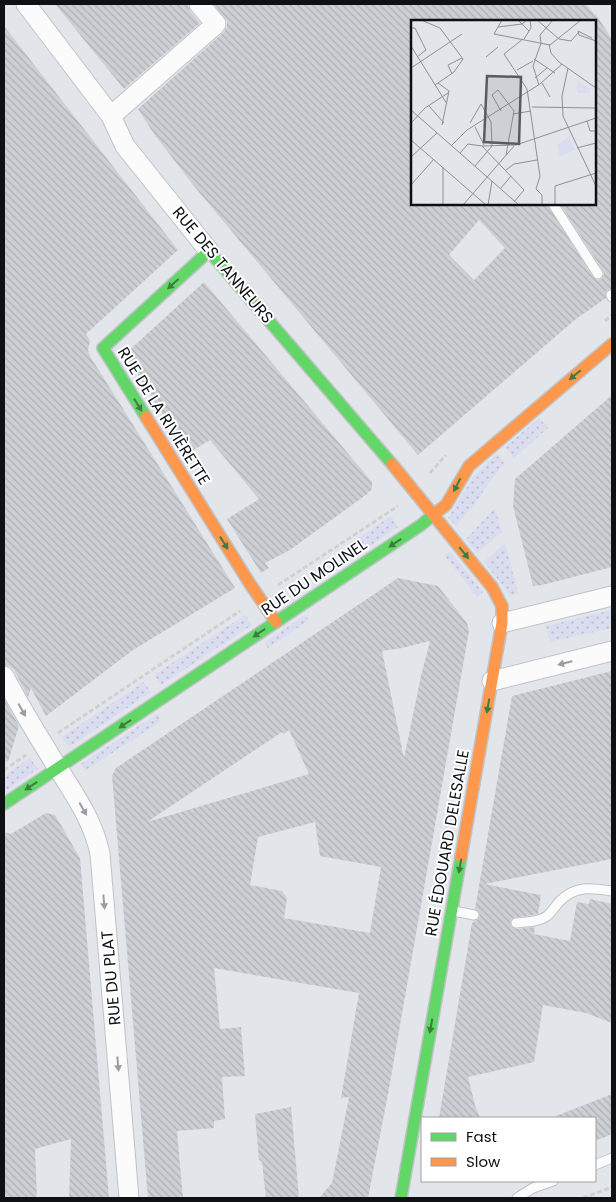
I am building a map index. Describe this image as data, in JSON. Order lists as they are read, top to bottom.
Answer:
{
  "streets": {
    "street": [
      "RUE DES TANNEURS",
      "RUE DE LA RIVIÈRETTE",
      "RUE DU MOLINEL",
      "RUE ÉDOUARD DELESALLE",
      "RUE DU PLAT"
    ]
  },
  "crossings": [
    ["RUE DES TANNEURS", "RUE DE LA RIVIÈRETTE"],
    ["RUE DES TANNEURS", "RUE DU MOLINEL"],
    ["RUE DES TANNEURS", "RUE ÉDOUARD DELESALLE"],
    ["RUE DE LA RIVIÈRETTE", "RUE DU MOLINEL"],
    ["RUE DU MOLINEL", "RUE ÉDOUARD DELESALLE"],
    ["RUE DU MOLINEL", "RUE DU PLAT"]
  ],
  "one_way": ["RUE DU MOLINEL", "RUE ÉDOUARD DELESALLE", "RUE DU PLAT"],
  "legend": ["Fast", "Slow"]
}
